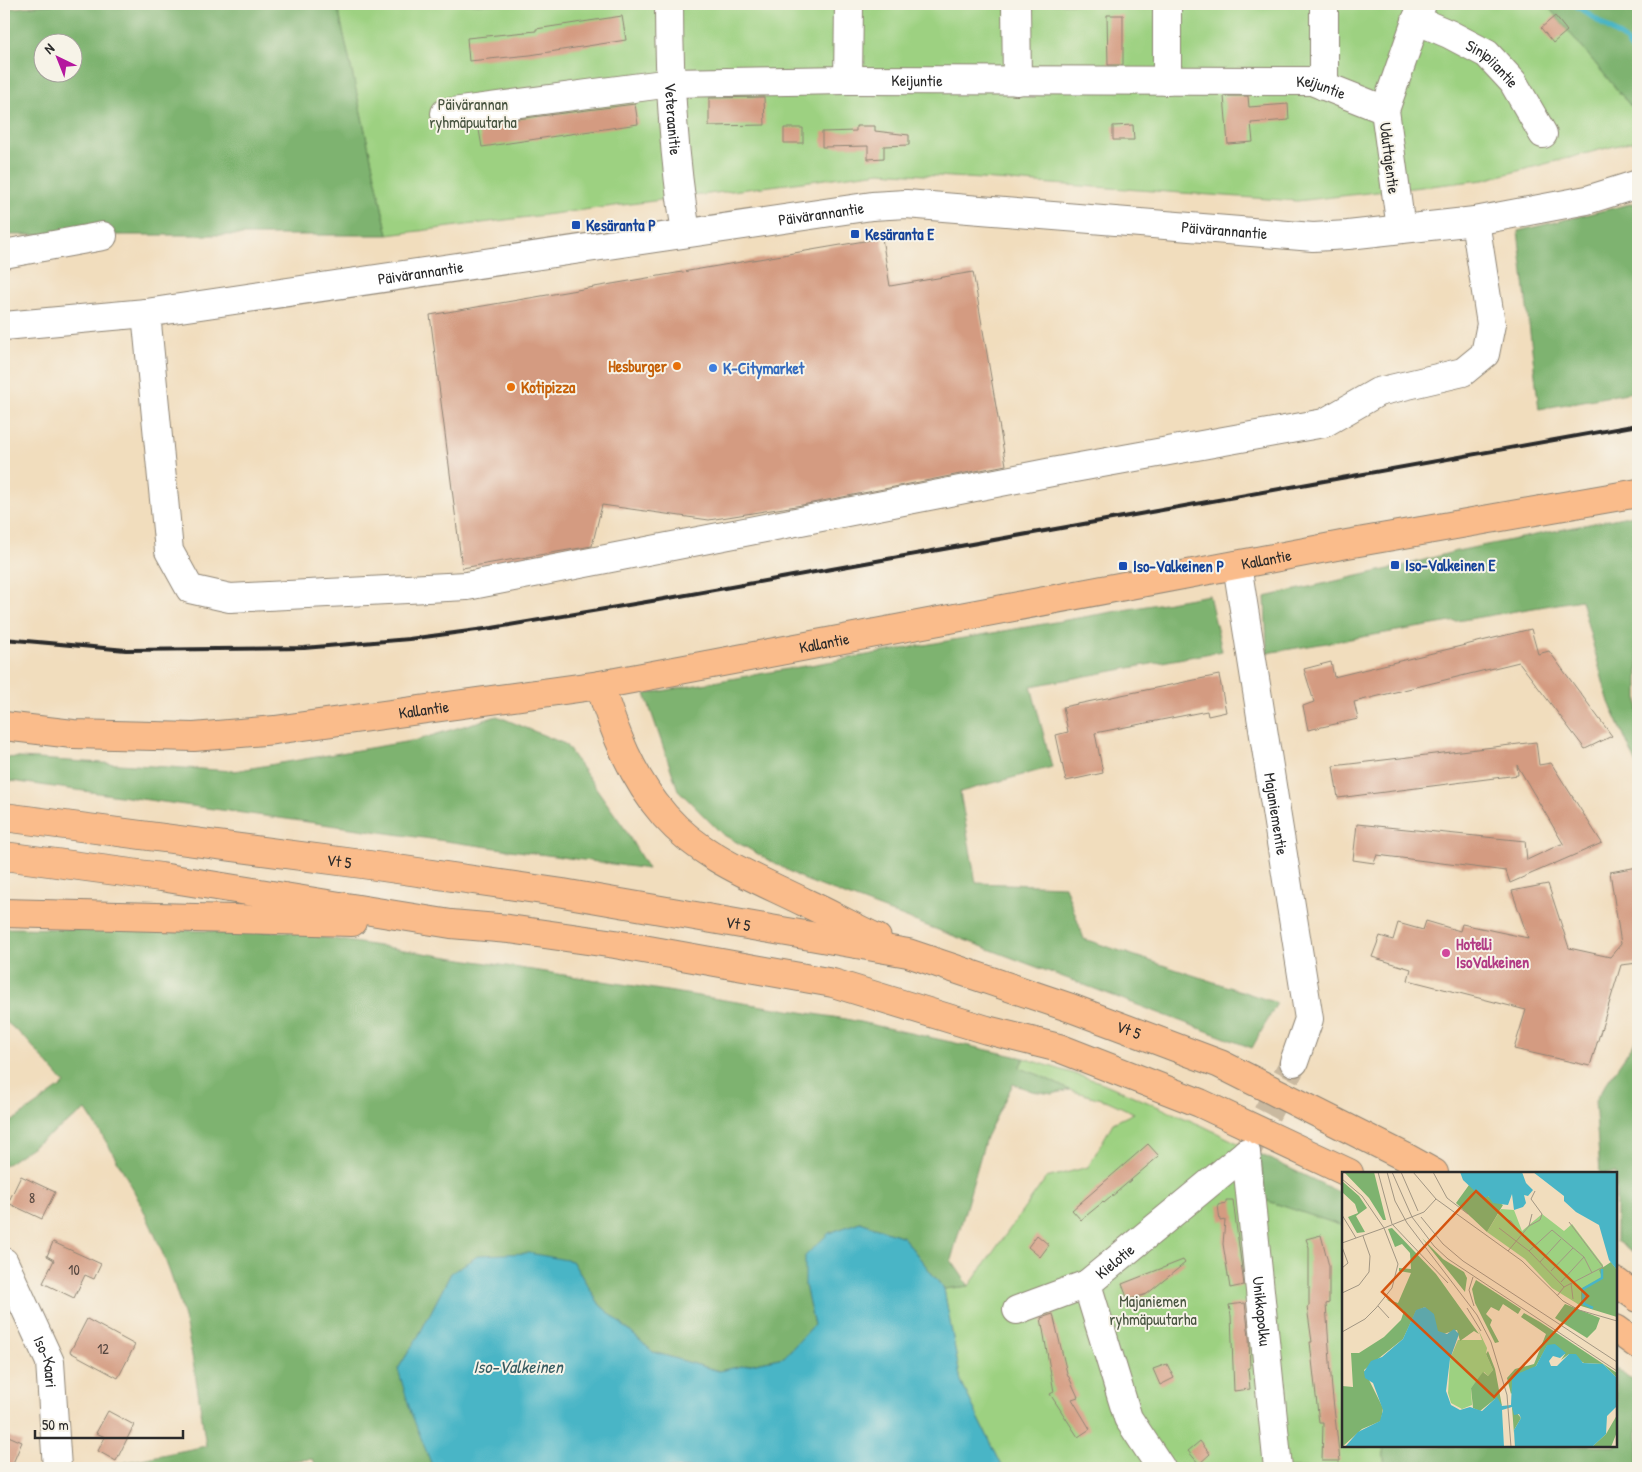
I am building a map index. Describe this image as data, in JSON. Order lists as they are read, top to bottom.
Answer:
{
  "streets": {
    "main road": ["Kallantie", "Vt 5"],
    "street": [
      "Sinipiiantie",
      "Keijuntie",
      "Veteraanitie",
      "Uduttajentie",
      "Päivärannantie",
      "Majaniementie",
      "Kielotie",
      "Unikkopolku",
      "Iso-Kaari"
    ]
  },
  "crossings": [
    ["Sinipiiantie", "Uduttajentie"],
    ["Keijuntie", "Veteraanitie"],
    ["Keijuntie", "Uduttajentie"],
    ["Veteraanitie", "Päivärannantie"],
    ["Uduttajentie", "Päivärannantie"],
    ["Kallantie", "Majaniementie"],
    ["Kielotie", "Unikkopolku"]
  ],
  "water": ["Iso-Valkeinen"],
  "parks": ["Päivärannan ryhmäpuutarha", "Majaniemen ryhmäpuutarha"],
  "places": {
    "transit": [
      "Kesäranta P",
      "Kesäranta E",
      "Iso-Valkeinen E",
      "Iso-Valkeinen P"
    ],
    "other": [
      "Hesburger",
      "K-Citymarket",
      "Kotipizza",
      "Hotelli IsoValkeinen"
    ]
  },
  "house_numbers": ["8", "10", "12"],
  "scale_bar": "50 m",
  "north": "top left"
}
